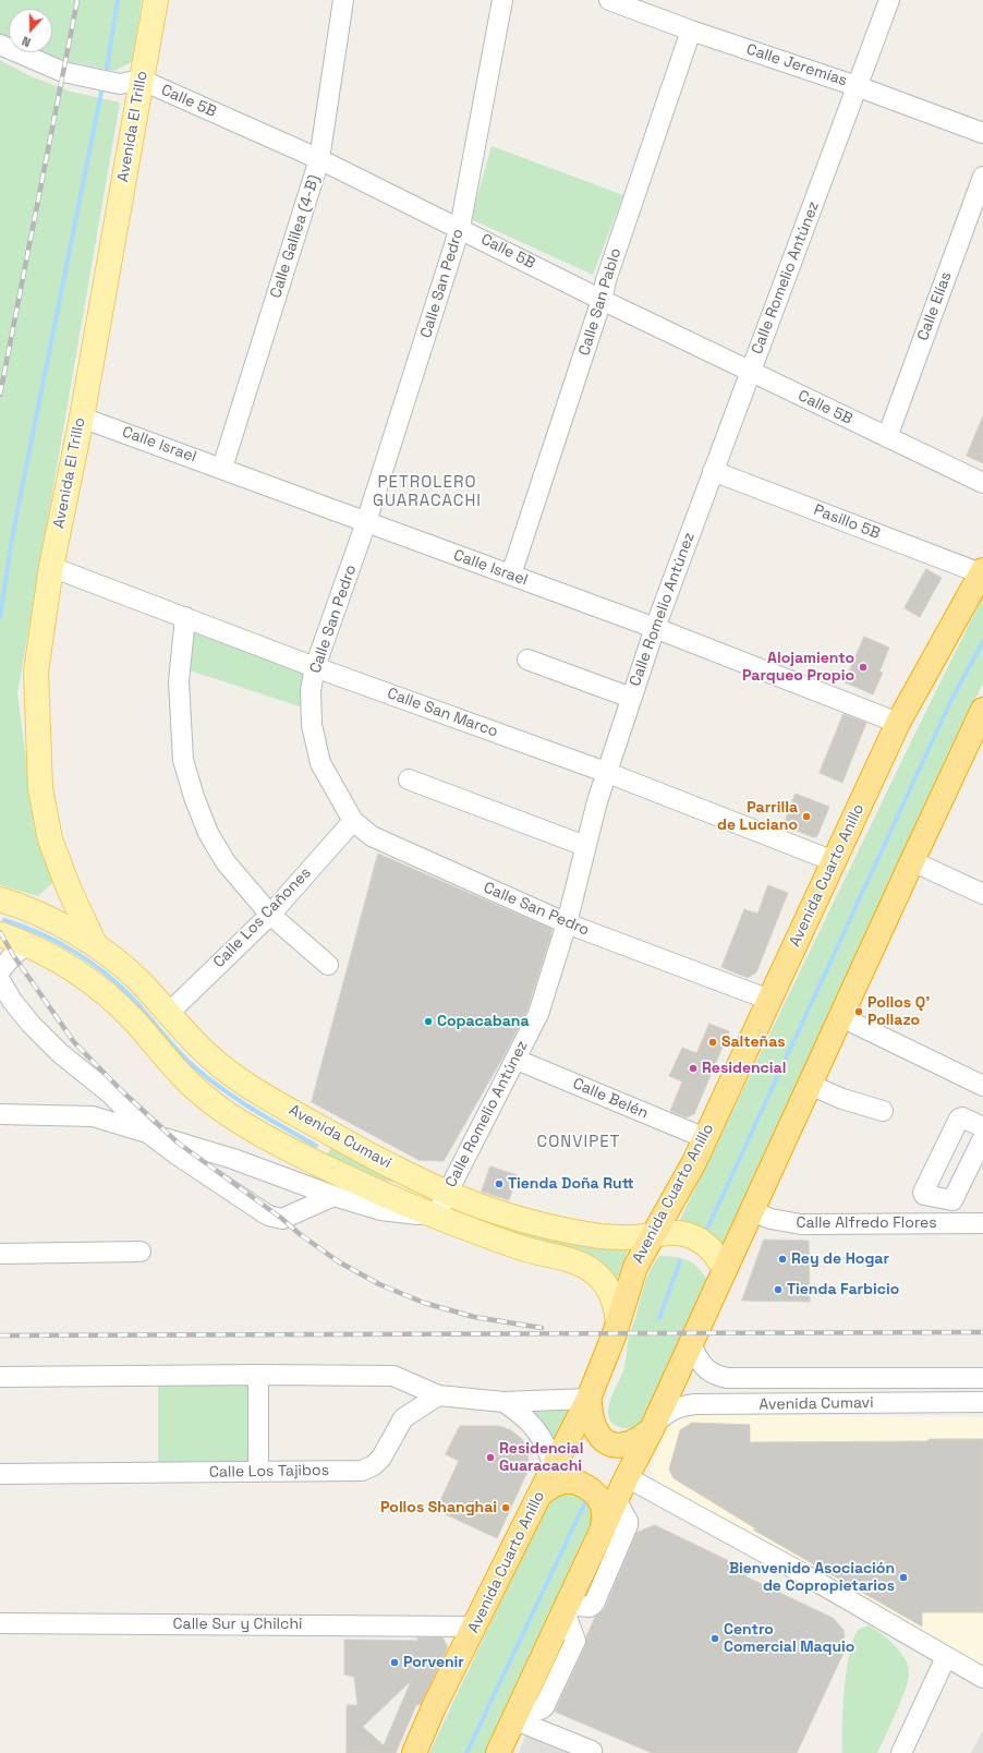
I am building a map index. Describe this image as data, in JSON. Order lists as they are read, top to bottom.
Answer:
{
  "streets": {
    "highway": ["Avenida Cuarto Anillo"],
    "main road": ["Avenida El Trillo", "Avenida Cumavi"],
    "street": [
      "Calle Jeremías",
      "Calle 5B",
      "Calle Galilea (4-B)",
      "Calle Romelio Antúnez",
      "Calle San Pedro",
      "Calle San Pablo",
      "Calle Elías",
      "Calle Israel",
      "Pasillo 5B",
      "Calle San Marco",
      "Calle Los Cañones",
      "Calle Belén",
      "Calle Alfredo Flores",
      "Calle Los Tajibos",
      "Calle Sur y Chilchi"
    ]
  },
  "crossings": [
    ["Calle Jeremías", "Calle Romelio Antúnez"],
    ["Calle Jeremías", "Calle San Pablo"],
    ["Calle 5B", "Avenida El Trillo"],
    ["Calle 5B", "Calle Galilea (4-B)"],
    ["Calle 5B", "Calle Romelio Antúnez"],
    ["Calle 5B", "Calle San Pedro"],
    ["Calle 5B", "Calle San Pablo"],
    ["Calle 5B", "Calle Elías"],
    ["Avenida El Trillo", "Calle Israel"],
    ["Avenida El Trillo", "Calle San Marco"],
    ["Avenida El Trillo", "Avenida Cumavi"],
    ["Calle Galilea (4-B)", "Calle Israel"],
    ["Calle Romelio Antúnez", "Calle San Pedro"],
    ["Calle Romelio Antúnez", "Calle Israel"],
    ["Calle Romelio Antúnez", "Pasillo 5B"],
    ["Calle Romelio Antúnez", "Calle San Marco"],
    ["Calle Romelio Antúnez", "Calle Belén"],
    ["Calle Romelio Antúnez", "Avenida Cumavi"],
    ["Calle San Pedro", "Calle Israel"],
    ["Calle San Pedro", "Calle San Marco"],
    ["Calle San Pedro", "Avenida Cuarto Anillo"],
    ["Calle San Pedro", "Calle Los Cañones"],
    ["Calle San Pablo", "Calle Israel"],
    ["Calle Israel", "Avenida Cuarto Anillo"],
    ["Pasillo 5B", "Avenida Cuarto Anillo"],
    ["Calle San Marco", "Avenida Cuarto Anillo"],
    ["Avenida Cuarto Anillo", "Calle Belén"],
    ["Avenida Cuarto Anillo", "Avenida Cumavi"],
    ["Avenida Cuarto Anillo", "Calle Sur y Chilchi"],
    ["Calle Los Cañones", "Avenida Cumavi"]
  ],
  "districts": ["PETROLERO GUARACACHI", "CONVIPET"],
  "places": [
    "Alojamiento Parqueo Propio",
    "Parrilla de Luciano",
    "Pollos Q' Pollazo",
    "Copacabana",
    "Salteñas",
    "Residencial",
    "Tienda Doña Rutt",
    "Rey de Hogar",
    "Tienda Farbicio",
    "Residencial Guaracachi",
    "Pollos Shanghai",
    "Bienvenido Asociación de Copropietarios",
    "Centro Comercial Maquio",
    "Porvenir"
  ],
  "north": "bottom"
}
